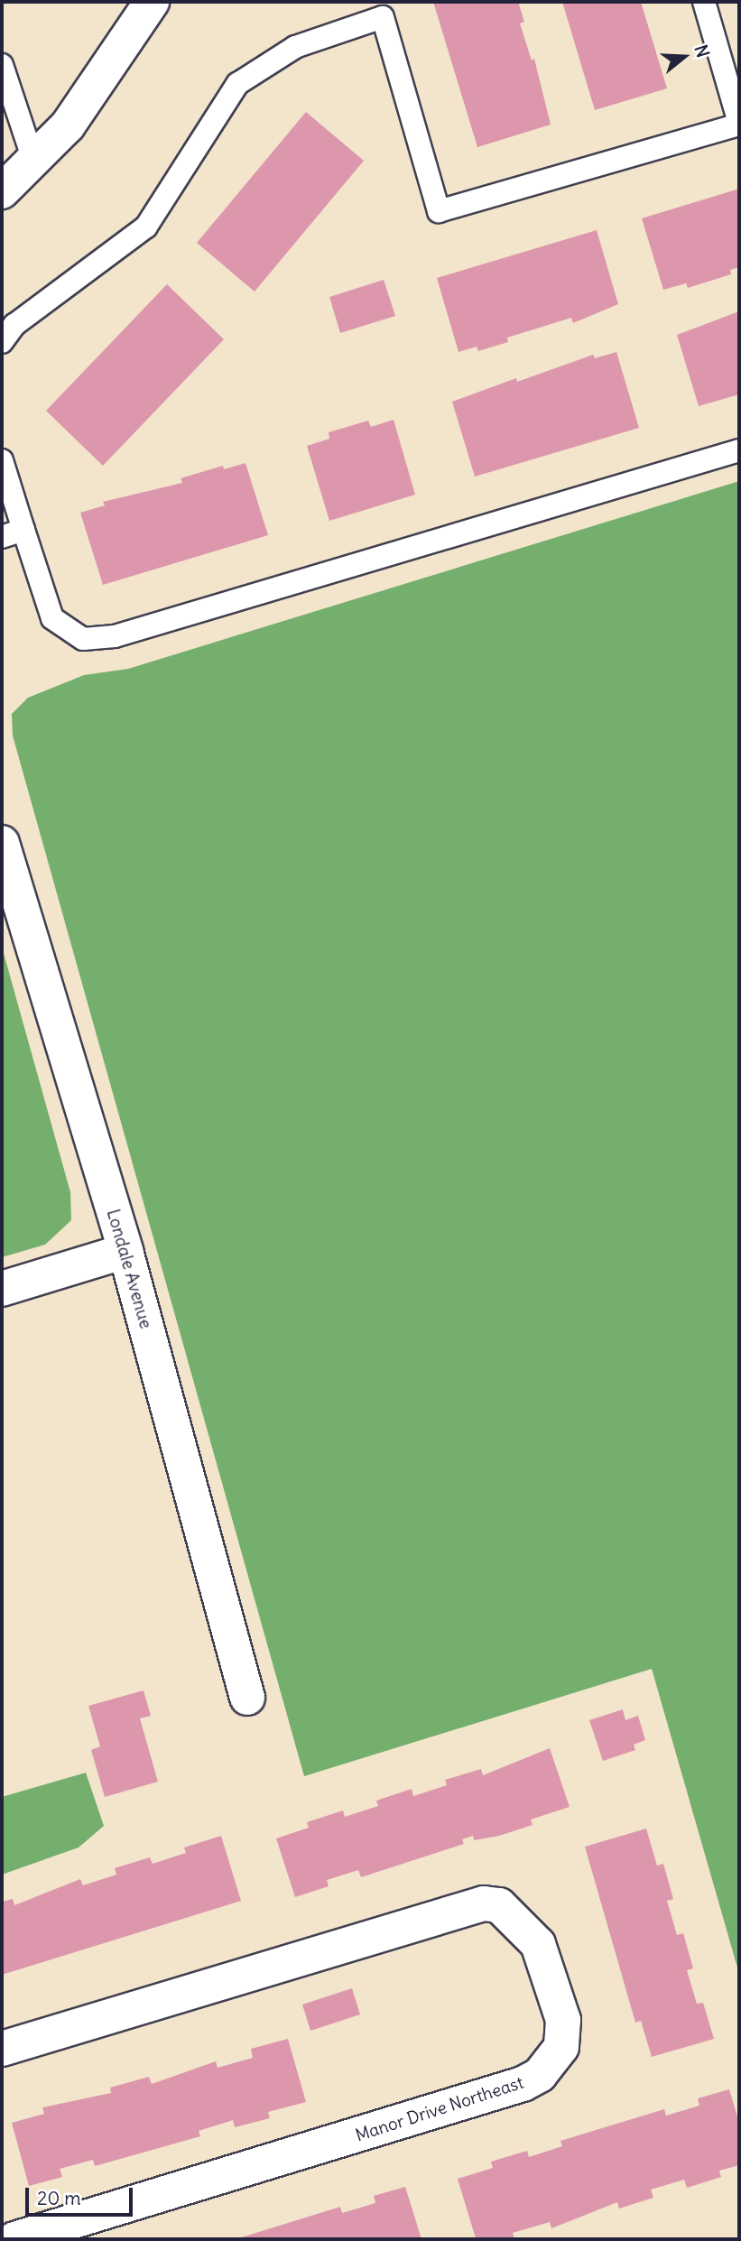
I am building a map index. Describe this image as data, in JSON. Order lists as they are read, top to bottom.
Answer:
{
  "streets": {
    "street": ["Londale Avenue", "Manor Drive Northeast"]
  },
  "scale_bar": "20 m",
  "north": "right"
}
